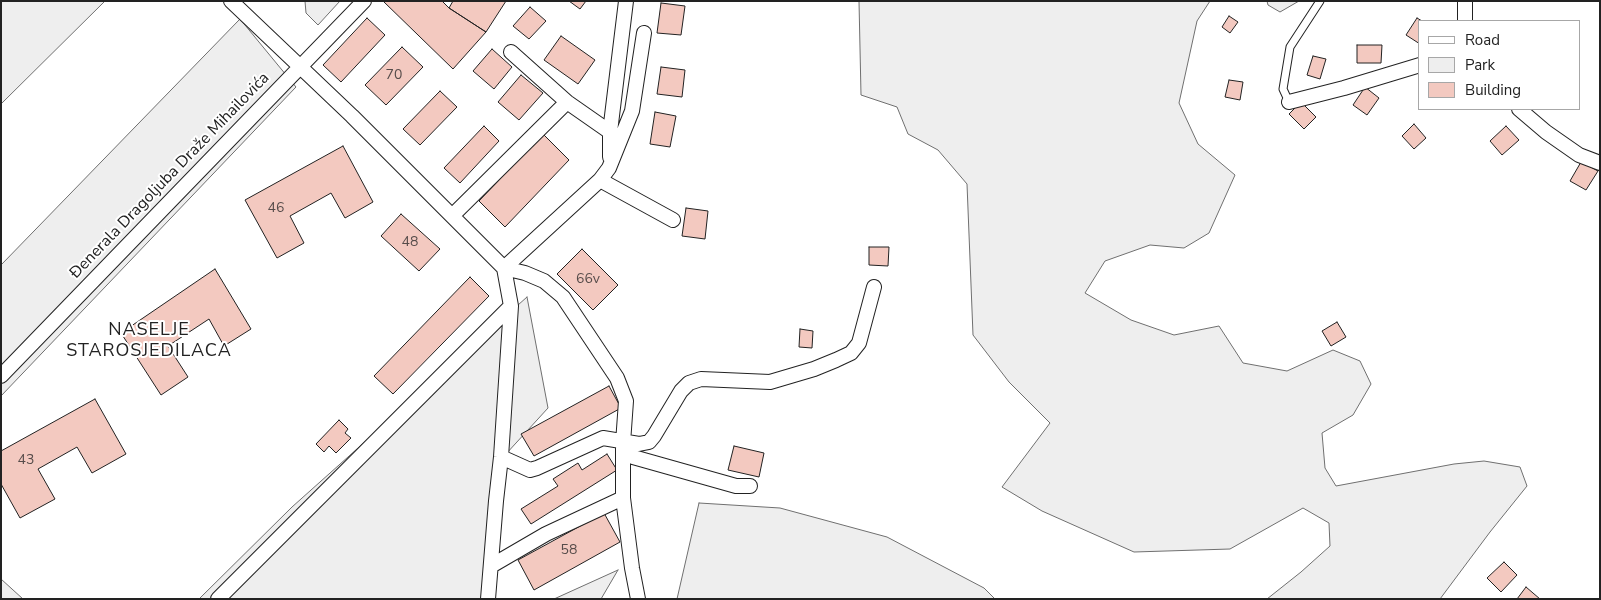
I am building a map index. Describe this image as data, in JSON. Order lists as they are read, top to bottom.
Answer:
{
  "streets": {
    "street": ["Đenerala Dragoljuba Draže Mihailovića"]
  },
  "districts": ["NASELJE STAROSJEDILACA"],
  "house_numbers": [
    "70",
    "46",
    "48",
    "66v",
    "43",
    "58"
  ],
  "legend": ["Road", "Park", "Building"]
}
